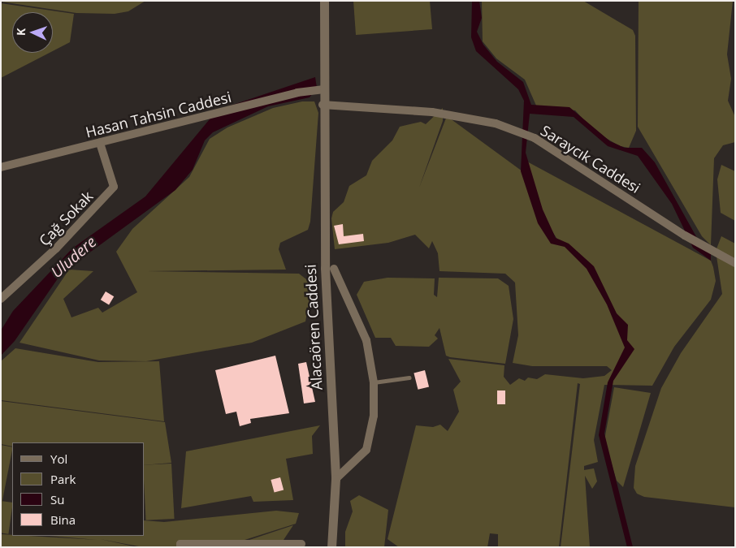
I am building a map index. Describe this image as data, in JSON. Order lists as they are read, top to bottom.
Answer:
{
  "streets": {
    "street": [
      "Hasan Tahsin Caddesi",
      "Saraycık Caddesi",
      "Çağ Sokak",
      "Alacaören Caddesi"
    ]
  },
  "crossings": [
    ["Hasan Tahsin Caddesi", "Çağ Sokak"],
    ["Hasan Tahsin Caddesi", "Alacaören Caddesi"],
    ["Saraycık Caddesi", "Alacaören Caddesi"]
  ],
  "water": ["Uludere"],
  "legend": [
    "Yol",
    "Park",
    "Su",
    "Bina"
  ],
  "north": "left"
}
